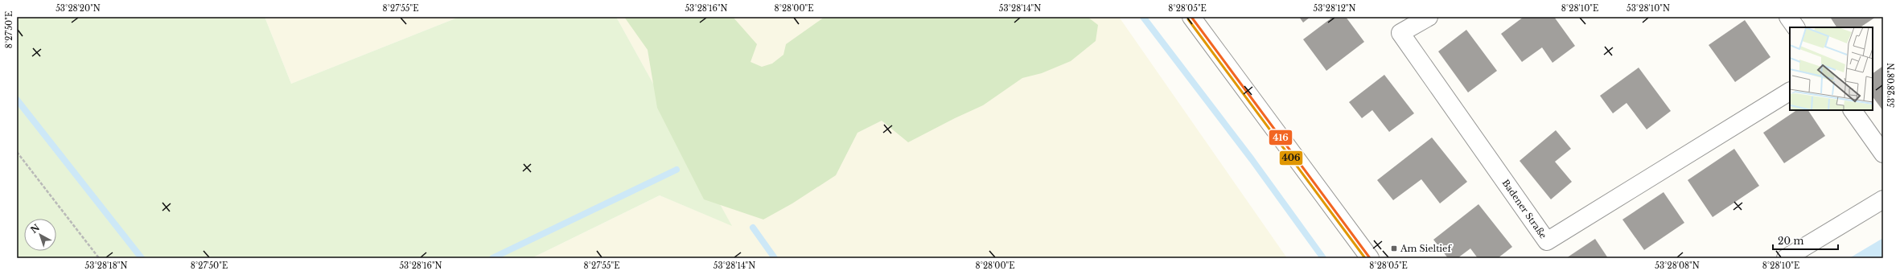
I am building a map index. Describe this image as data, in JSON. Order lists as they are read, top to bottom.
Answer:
{
  "streets": {
    "street": ["Badener Straße"]
  },
  "places": {
    "transit": ["Am Sieltief"]
  },
  "lines": ["transit line 416", "transit line 406"],
  "scale_bar": "20 m",
  "north": "top left",
  "coordinates": [
    "53°28'20\"N",
    "8°27'55\"E",
    "53°28'16\"N",
    "8°28'00\"E",
    "53°28'14\"N",
    "8°28'05\"E",
    "53°28'12\"N",
    "8°28'10\"E",
    "53°28'10\"N",
    "8°27'50\"E",
    "53°28'08\"N",
    "53°28'18\"N"
  ]
}
